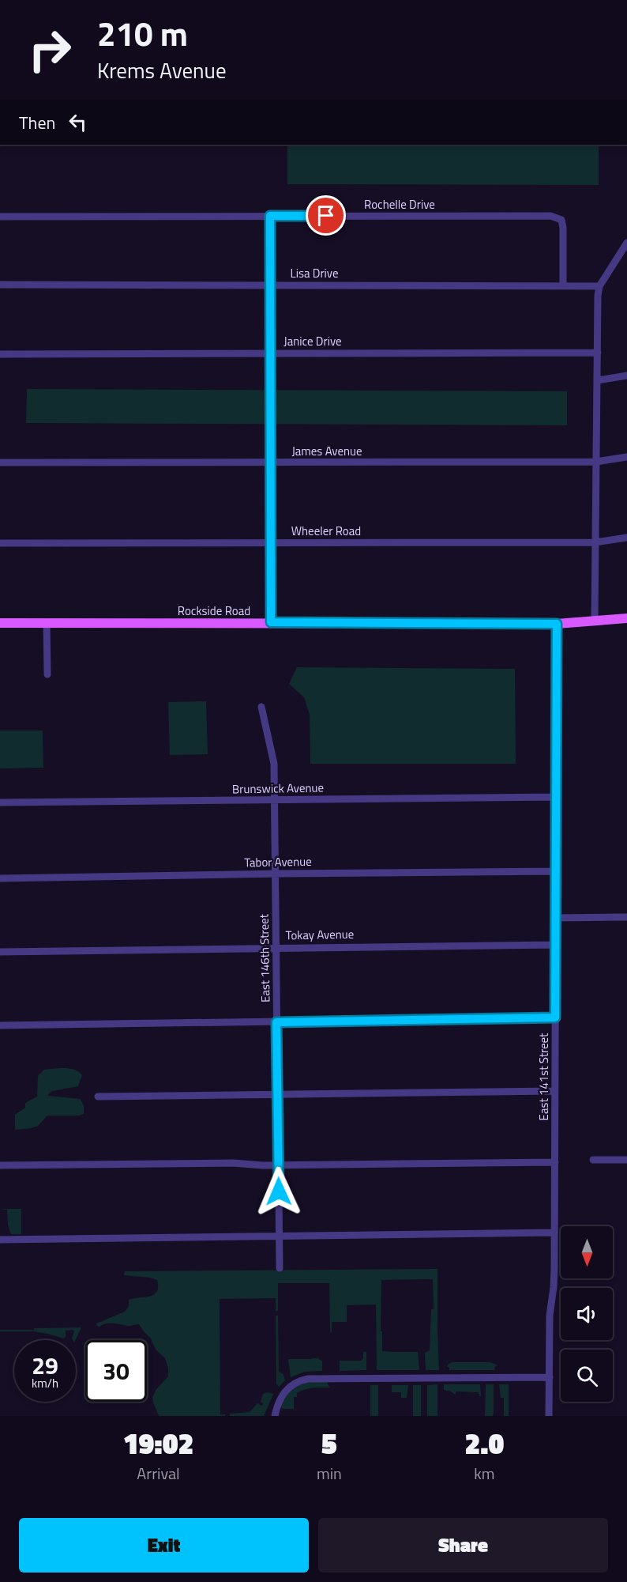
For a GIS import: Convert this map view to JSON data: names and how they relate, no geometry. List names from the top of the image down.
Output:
{
  "streets": {
    "main road": ["Rockside Road"],
    "street": [
      "Rochelle Drive",
      "Lisa Drive",
      "Janice Drive",
      "James Avenue",
      "Wheeler Road",
      "Brunswick Avenue",
      "Tabor Avenue",
      "Tokay Avenue",
      "East 146th Street",
      "East 141st Street"
    ]
  },
  "crossings": [
    ["Rochelle Drive", "Lisa Drive"],
    ["Rockside Road", "East 141st Street"],
    ["Brunswick Avenue", "East 146th Street"],
    ["Brunswick Avenue", "East 141st Street"],
    ["Tabor Avenue", "East 146th Street"],
    ["Tabor Avenue", "East 141st Street"],
    ["Tokay Avenue", "East 146th Street"],
    ["Tokay Avenue", "East 141st Street"]
  ],
  "north": "bottom",
  "page": {
    "turn": ["210 m", "Krems Avenue"],
    "then": "Then",
    "speed": "29 km/h",
    "limit": "30",
    "eta": [
      "19:02",
      "Arrival",
      "5",
      "min",
      "2.0",
      "km"
    ],
    "buttons": ["Exit", "Share"]
  }
}
